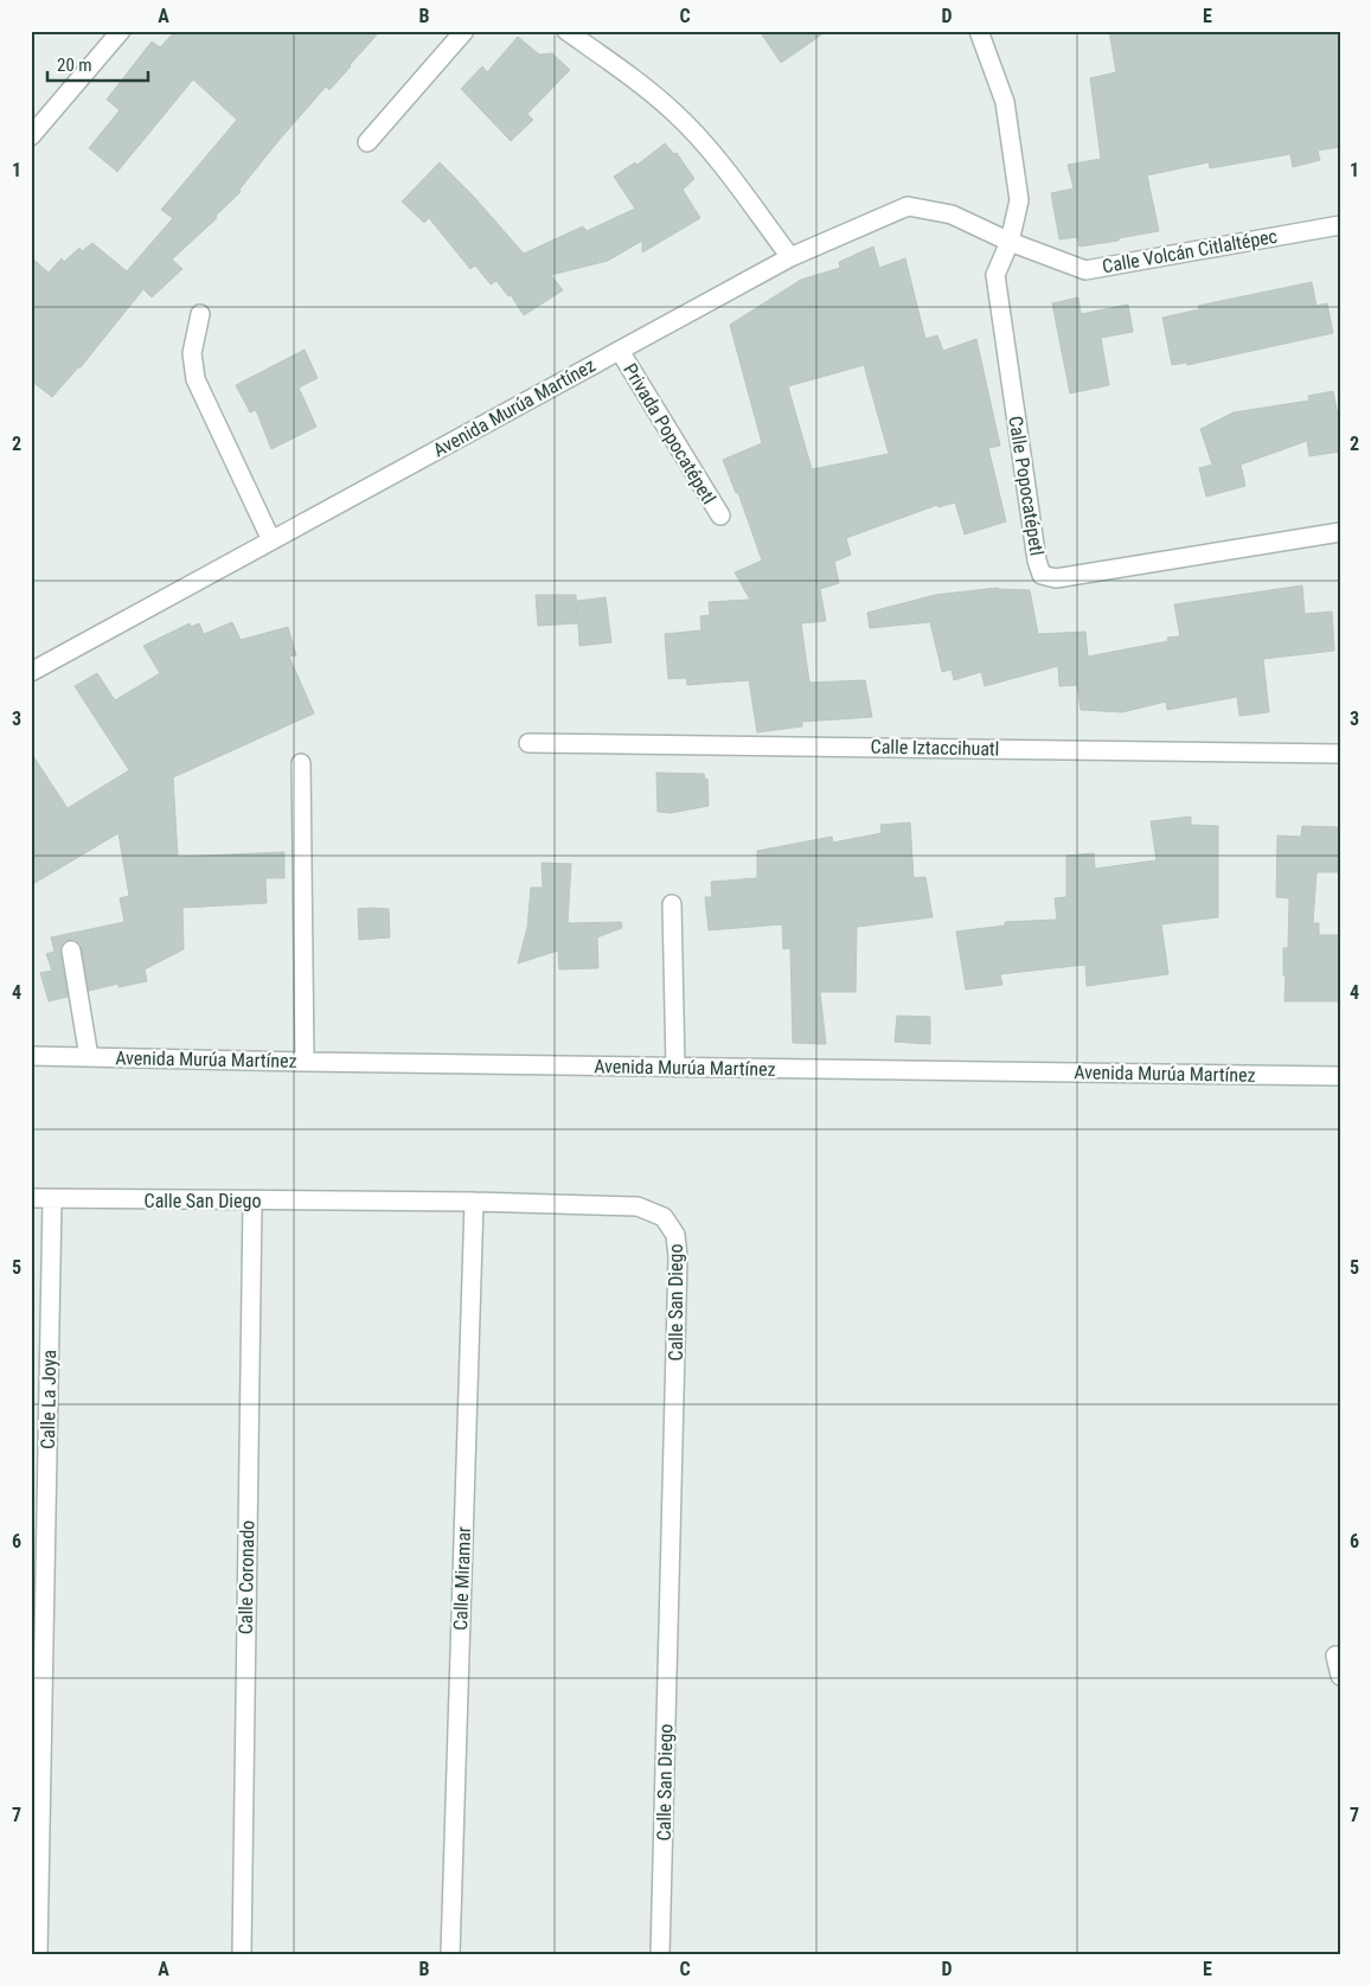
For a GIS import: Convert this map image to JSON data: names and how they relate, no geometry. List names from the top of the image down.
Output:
{
  "streets": {
    "street": [
      "Calle Volcán Citlaltépec",
      "Avenida Murúa Martínez",
      "Privada Popocatépetl",
      "Calle Popocatépetl",
      "Calle Iztaccihuatl",
      "Calle San Diego",
      "Calle La Joya",
      "Calle Coronado",
      "Calle Miramar"
    ]
  },
  "crossings": [
    ["Calle Volcán Citlaltépec", "Avenida Murúa Martínez"],
    ["Calle Volcán Citlaltépec", "Calle Popocatépetl"],
    ["Avenida Murúa Martínez", "Privada Popocatépetl"],
    ["Avenida Murúa Martínez", "Calle Popocatépetl"],
    ["Calle San Diego", "Calle La Joya"],
    ["Calle San Diego", "Calle Coronado"],
    ["Calle San Diego", "Calle Miramar"]
  ],
  "scale_bar": "20 m",
  "grid": {
    "columns": [
      "A",
      "B",
      "C",
      "D",
      "E"
    ],
    "rows": [
      "1",
      "2",
      "3",
      "4",
      "5",
      "6",
      "7"
    ]
  }
}
